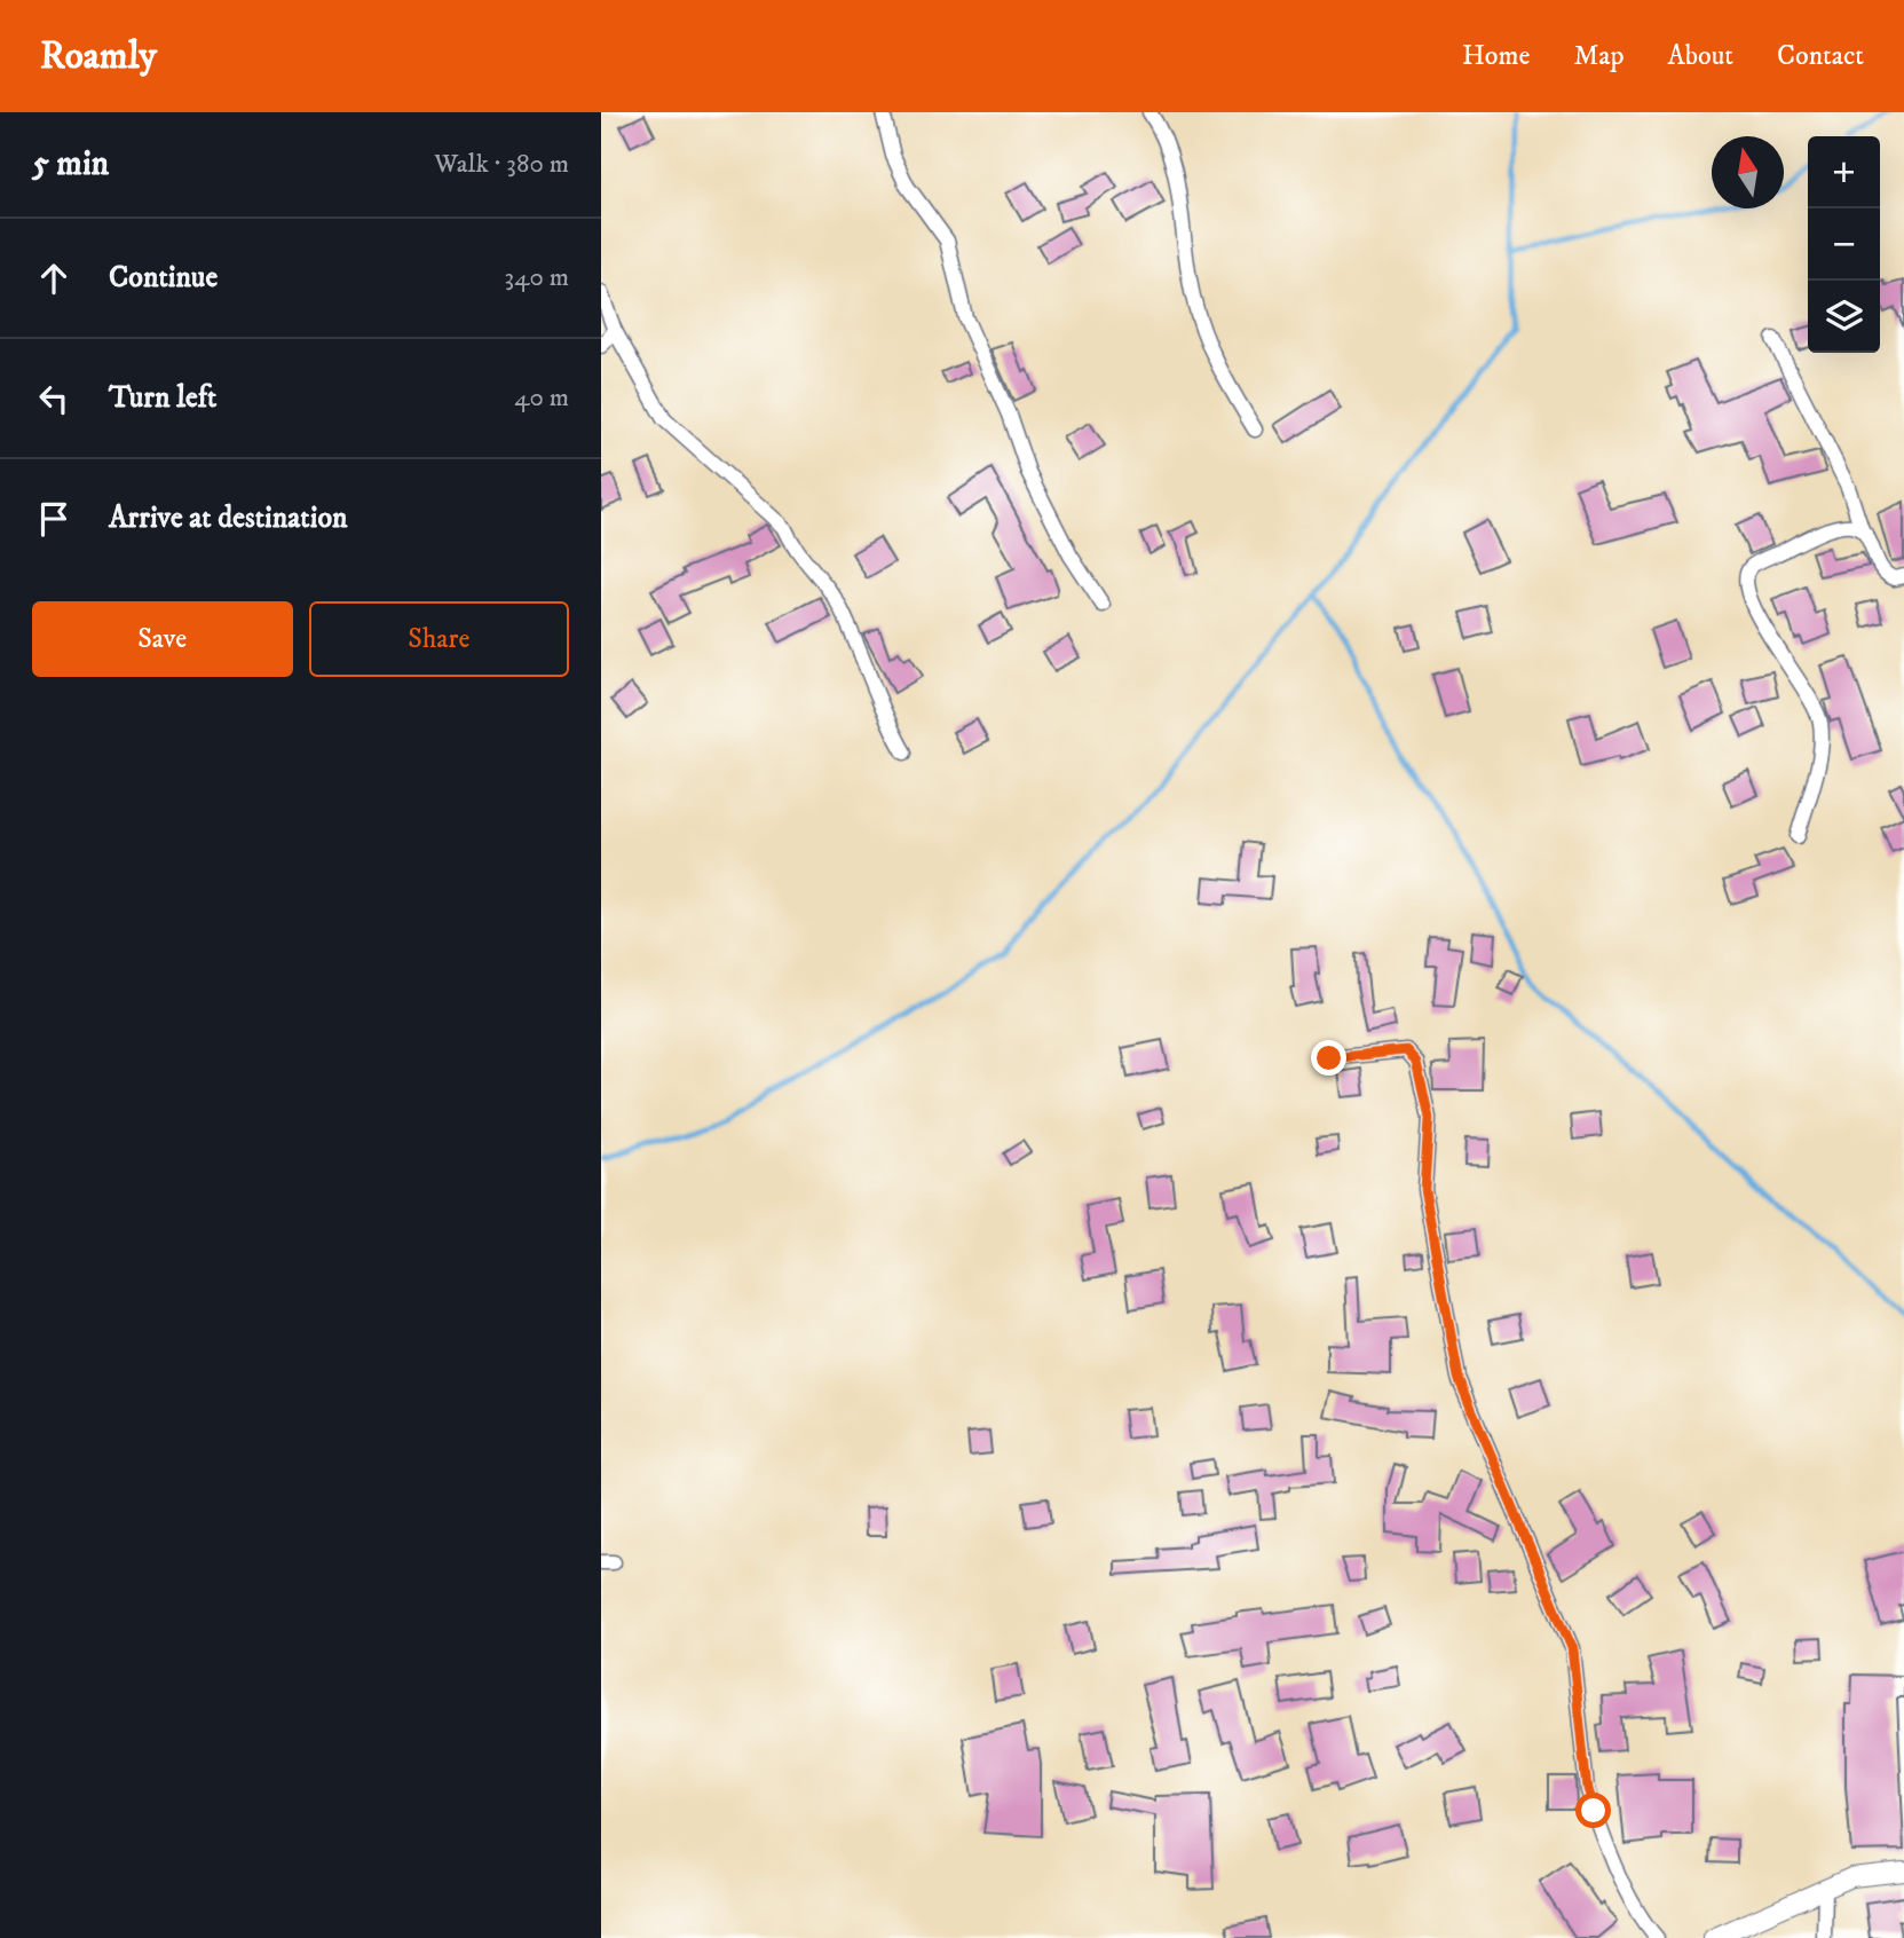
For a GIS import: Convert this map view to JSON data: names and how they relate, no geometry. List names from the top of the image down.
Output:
{
  "north": "top",
  "page": {
    "header": "Roamly",
    "nav": [
      "Home",
      "Map",
      "About",
      "Contact"
    ],
    "heading": ["5 min", "Walk · 380 m"],
    "map_buttons": ["+", "−"],
    "list": [
      ["Continue", "340 m"],
      ["Turn left", "40 m"],
      "Arrive at destination"
    ],
    "buttons": ["Save", "Share"]
  }
}
